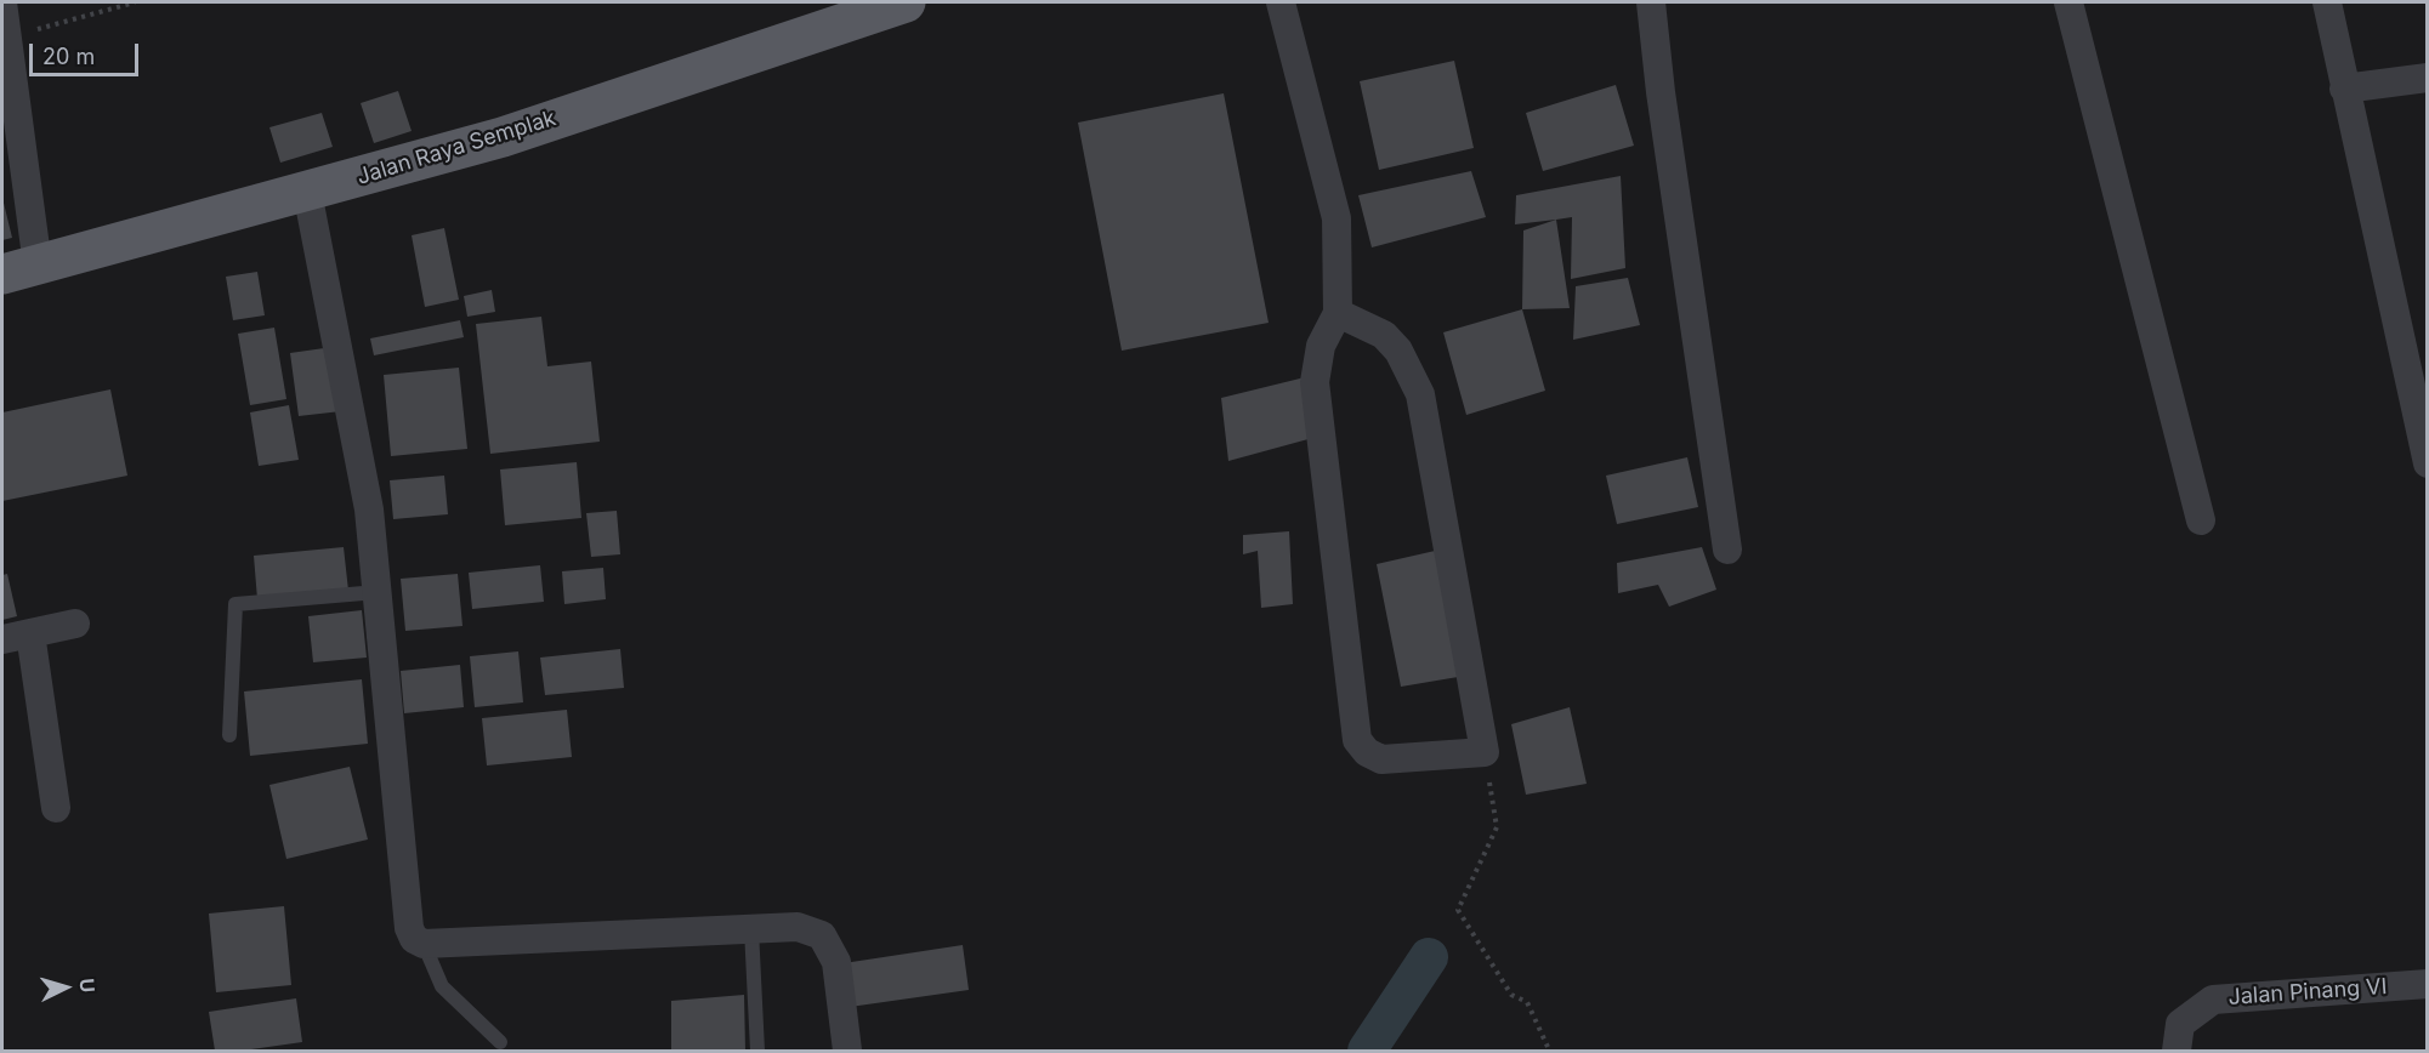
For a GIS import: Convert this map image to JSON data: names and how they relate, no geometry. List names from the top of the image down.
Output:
{
  "streets": {
    "main road": ["Jalan Raya Semplak"],
    "street": ["Jalan Pinang VI"]
  },
  "scale_bar": "20 m",
  "north": "right"
}
